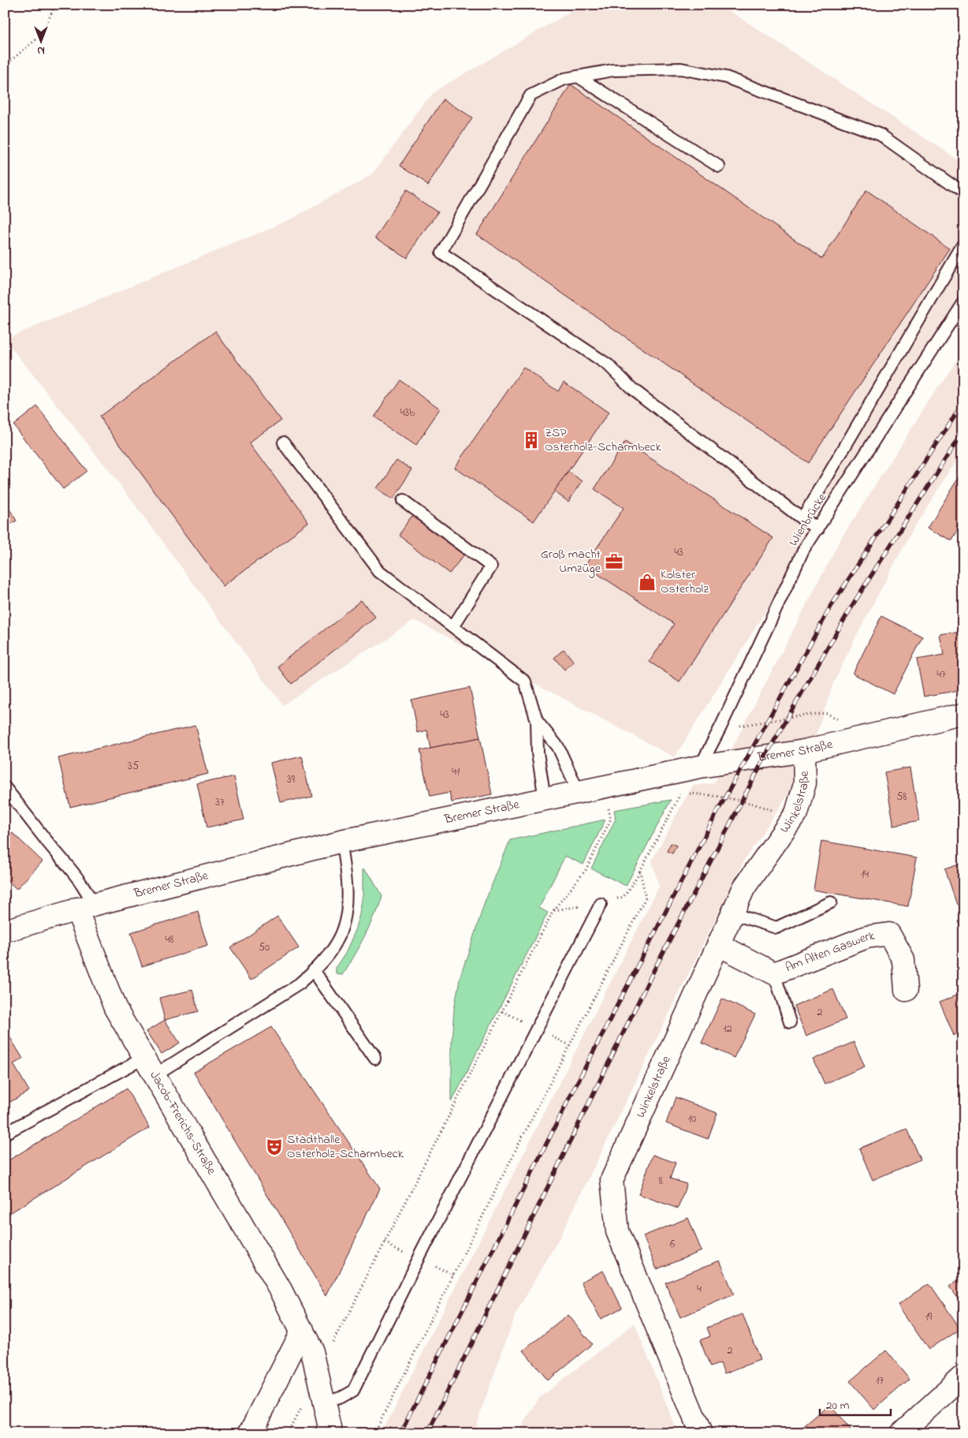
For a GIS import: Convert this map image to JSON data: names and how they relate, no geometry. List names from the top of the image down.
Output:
{
  "streets": {
    "street": [
      "Bremer Straße",
      "Winkelstraße",
      "Am Alten Gaswerk",
      "Jacob-Frerichs-Straße"
    ],
    "lane": ["Wienbrücke"]
  },
  "crossings": [
    ["Wienbrücke", "Bremer Straße"],
    ["Bremer Straße", "Winkelstraße"],
    ["Bremer Straße", "Jacob-Frerichs-Straße"],
    ["Winkelstraße", "Am Alten Gaswerk"]
  ],
  "places": {
    "building": ["ZSP Osterholz-Scharmbeck"],
    "office": ["Groß macht Umzüge"],
    "shop": ["Kolster Osterholz"],
    "theatre": ["Stadthalle Osterholz-Scharmbeck"]
  },
  "house_numbers": [
    "43b",
    "43",
    "47",
    "43",
    "35",
    "41",
    "39",
    "58",
    "37",
    "14",
    "48",
    "50",
    "2",
    "12",
    "10",
    "8",
    "6",
    "4",
    "19",
    "2",
    "17"
  ],
  "scale_bar": "20 m",
  "north": "bottom"
}
